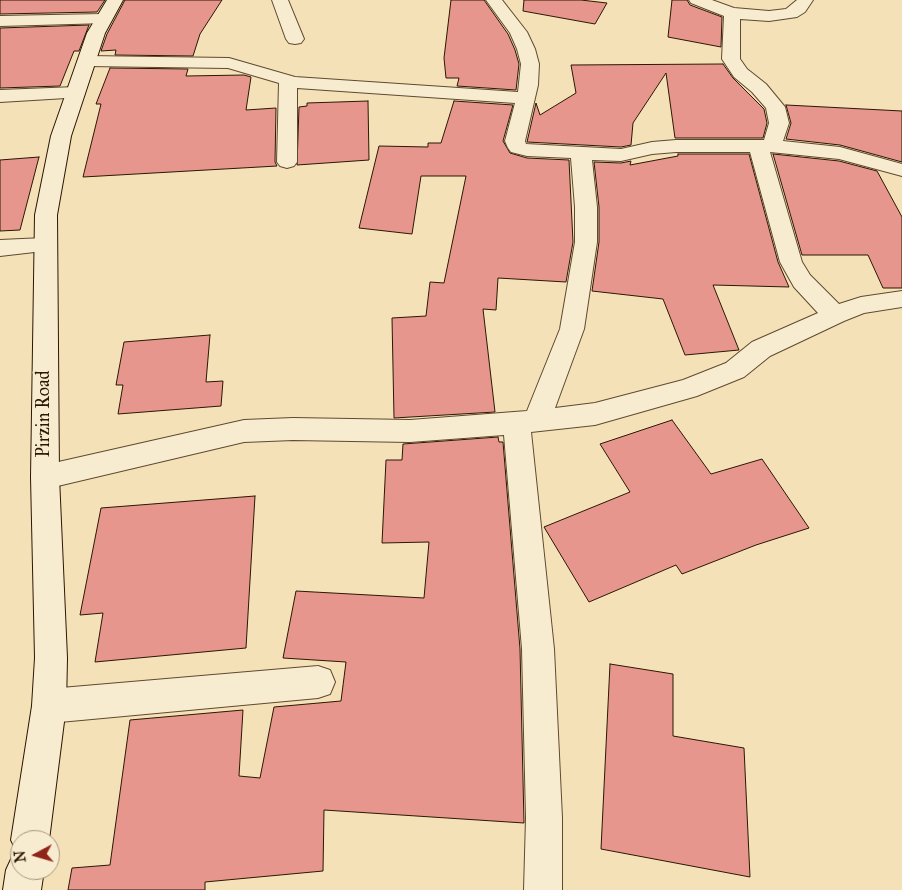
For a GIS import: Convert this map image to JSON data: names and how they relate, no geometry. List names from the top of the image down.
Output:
{
  "streets": {
    "street": ["Pirzin Road"]
  },
  "north": "left"
}
